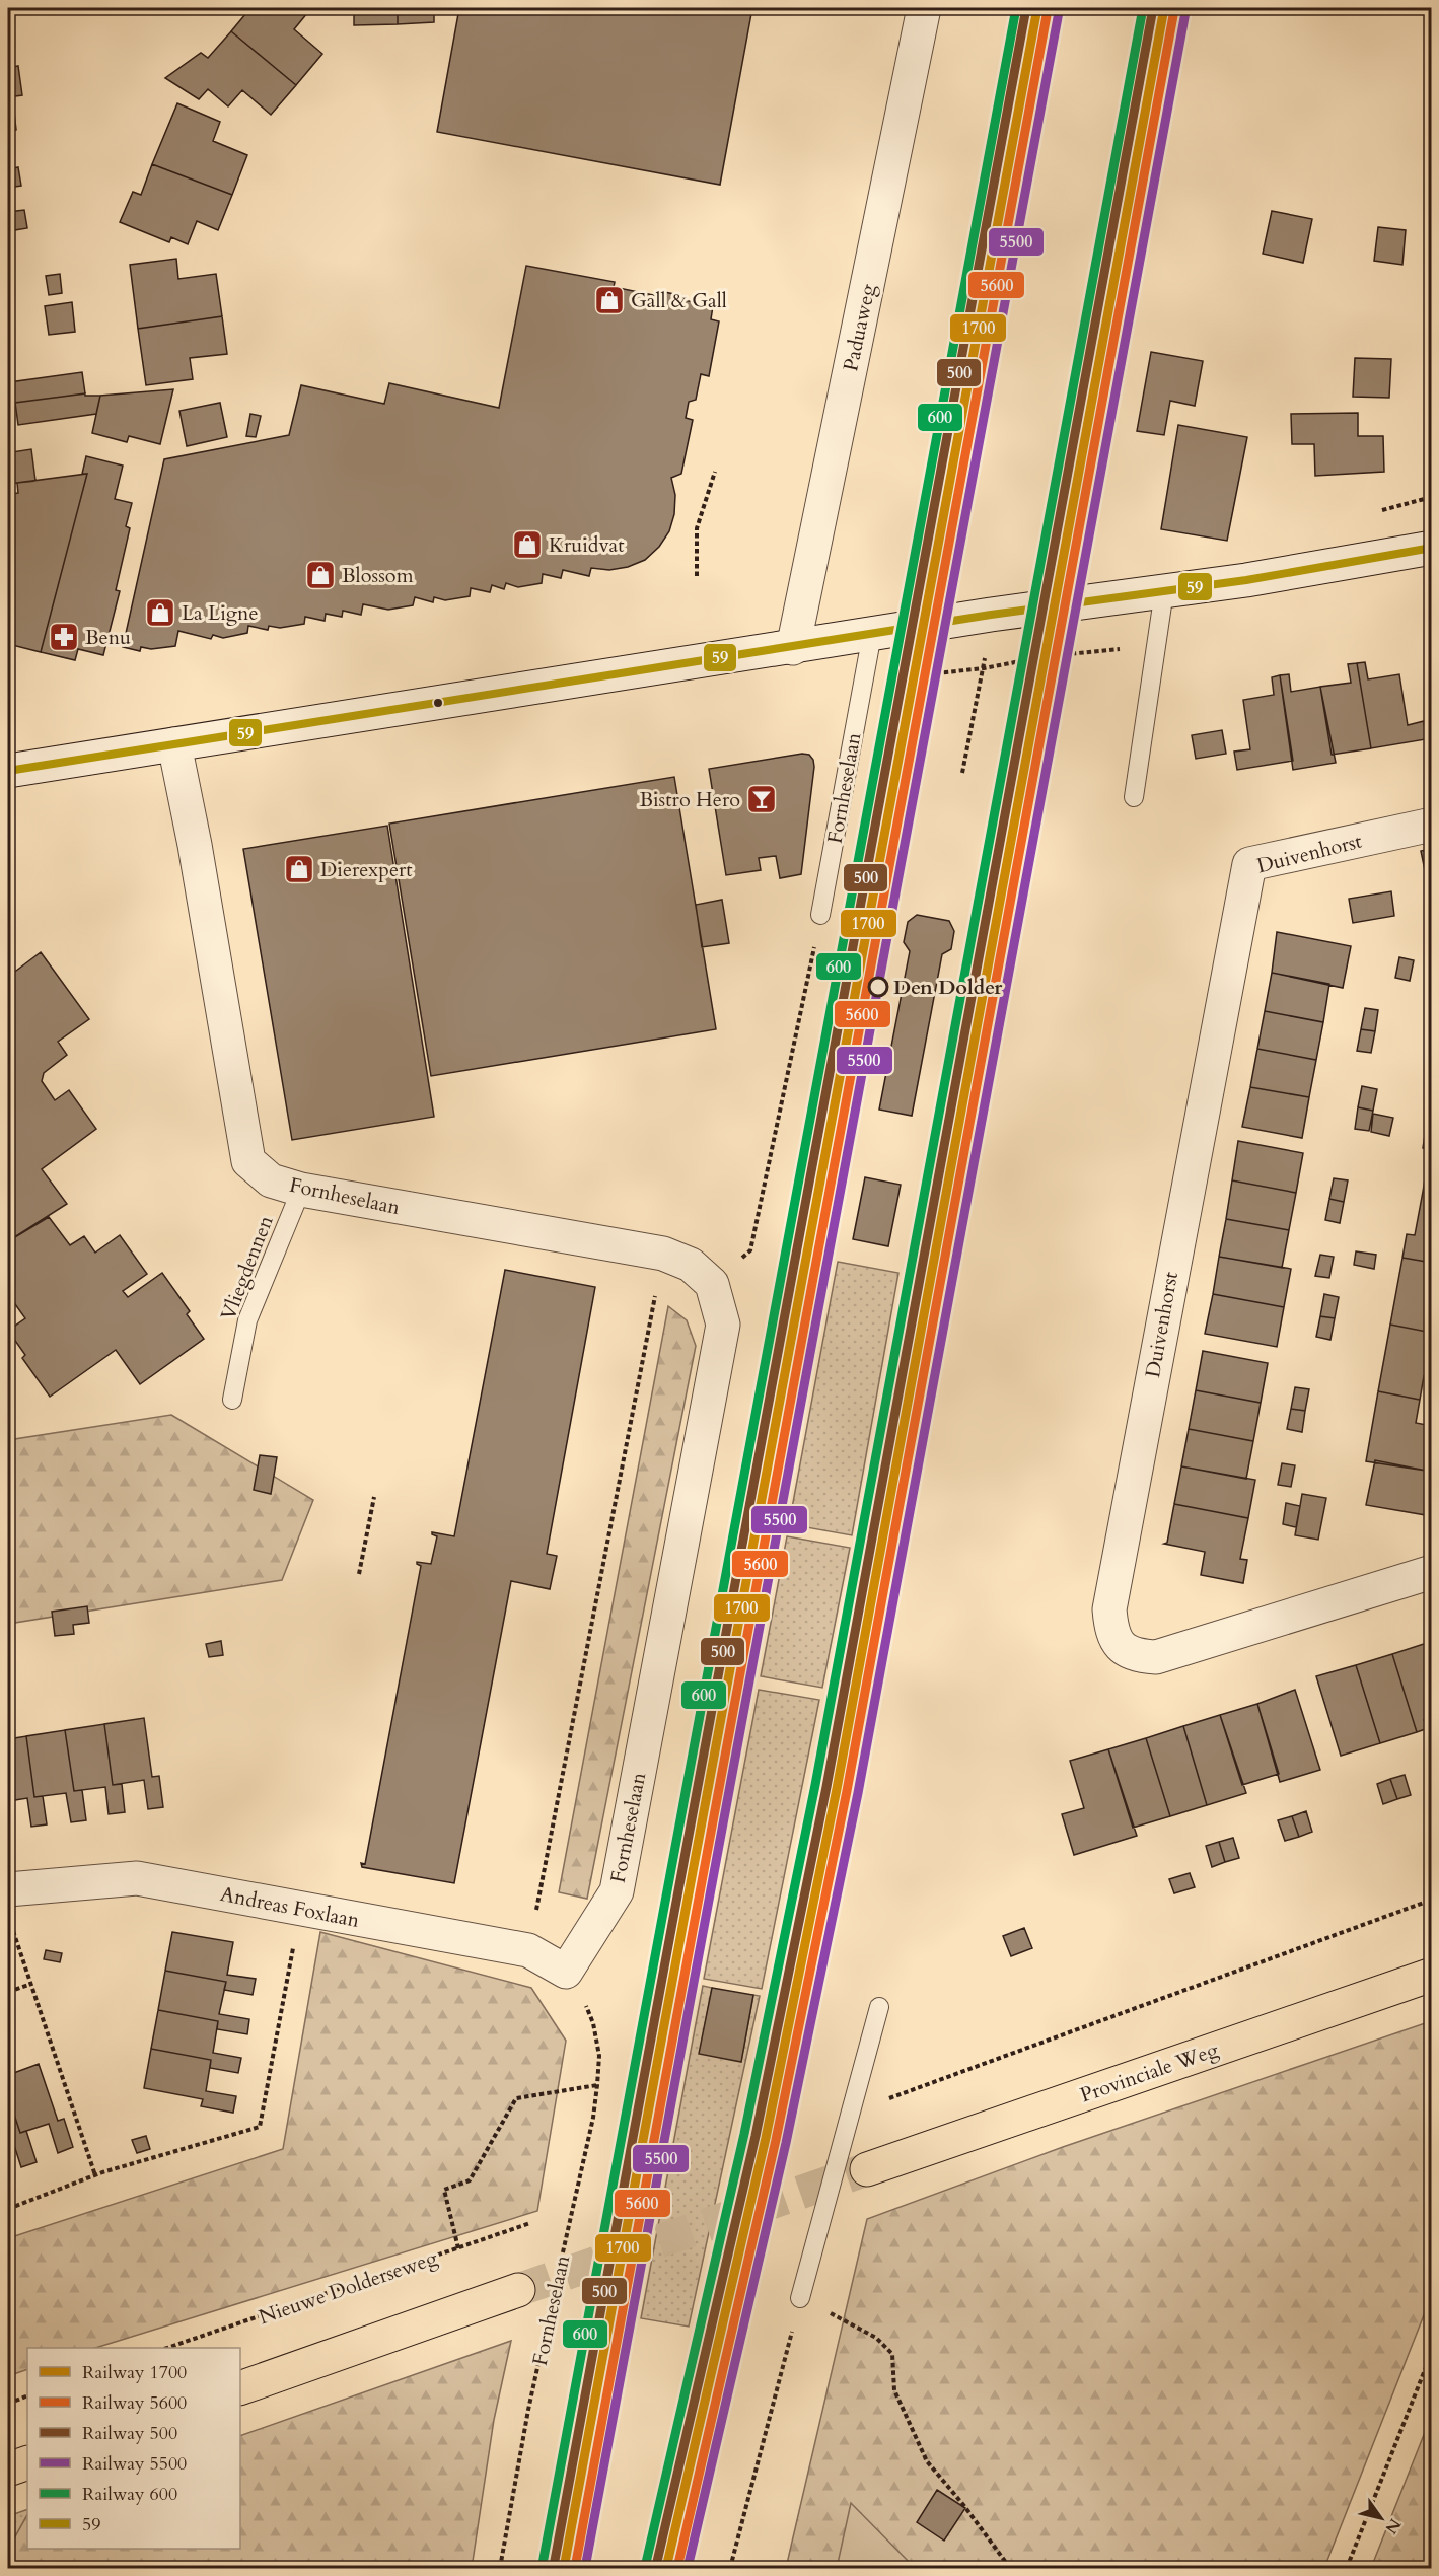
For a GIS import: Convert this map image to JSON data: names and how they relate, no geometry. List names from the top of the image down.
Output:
{
  "streets": {
    "main road": ["Provinciale Weg"],
    "street": [
      "Paduaweg",
      "Fornheselaan",
      "Duivenhorst",
      "Andreas Foxlaan"
    ],
    "lane": ["Vliegdennen"],
    "path": ["Nieuwe Dolderseweg"]
  },
  "crossings": [
    ["Fornheselaan", "Vliegdennen"],
    ["Fornheselaan", "Andreas Foxlaan"]
  ],
  "places": {
    "shop": [
      "Gall & Gall",
      "Kruidvat",
      "Blossom",
      "La Ligne",
      "Dierexpert"
    ],
    "pharmacy": ["Benu"],
    "bar": ["Bistro Hero"],
    "other": ["Den Dolder"]
  },
  "lines": [
    "rail line 1700",
    "rail line 500",
    "rail line 600",
    "rail line 5600",
    "rail line 5500",
    "transit line 59"
  ],
  "legend": [
    "Railway 1700",
    "Railway 5600",
    "Railway 500",
    "Railway 5500",
    "Railway 600",
    "59"
  ],
  "north": "bottom right"
}
